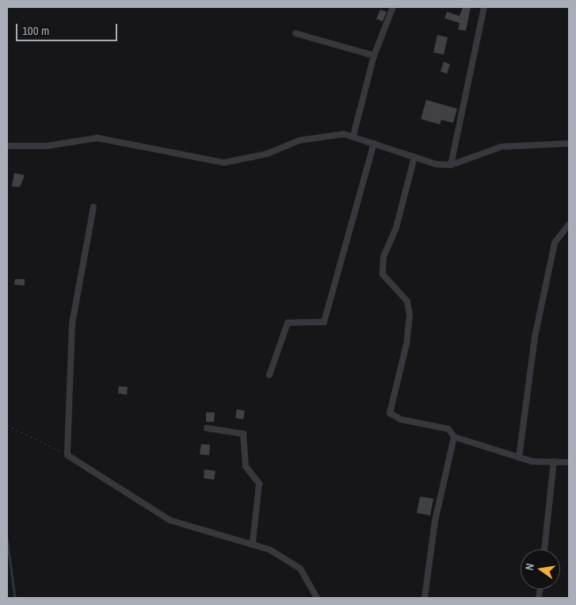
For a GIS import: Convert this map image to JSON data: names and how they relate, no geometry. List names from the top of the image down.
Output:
{
  "scale_bar": "100 m",
  "north": "left"
}
